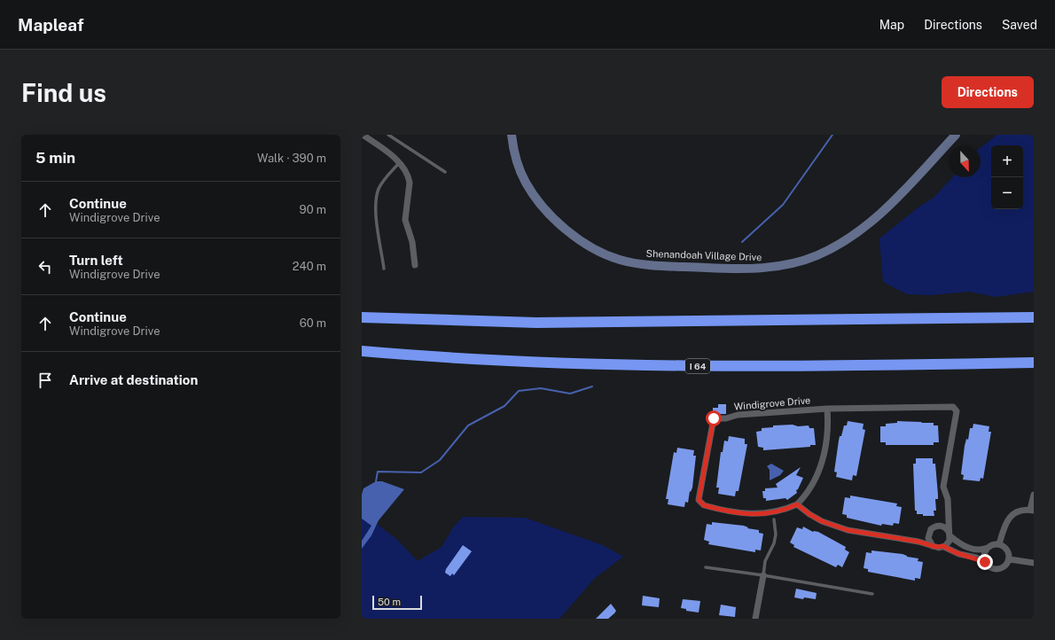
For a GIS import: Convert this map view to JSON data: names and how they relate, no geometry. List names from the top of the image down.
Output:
{
  "streets": {
    "highway": ["I 64"],
    "street": ["Shenandoah Village Drive", "Windigrove Drive"]
  },
  "scale_bar": "50 m",
  "north": "bottom",
  "page": {
    "header": "Mapleaf",
    "nav": ["Map", "Directions", "Saved"],
    "buttons": "Directions",
    "title": "Find us",
    "heading": ["5 min", "Walk · 390 m"],
    "map_buttons": ["+", "−"],
    "list": [
      ["Continue", "Windigrove Drive", "90 m"],
      ["Turn left", "Windigrove Drive", "240 m"],
      ["Continue", "Windigrove Drive", "60 m"],
      "Arrive at destination"
    ],
    "scale": "50 m"
  }
}
